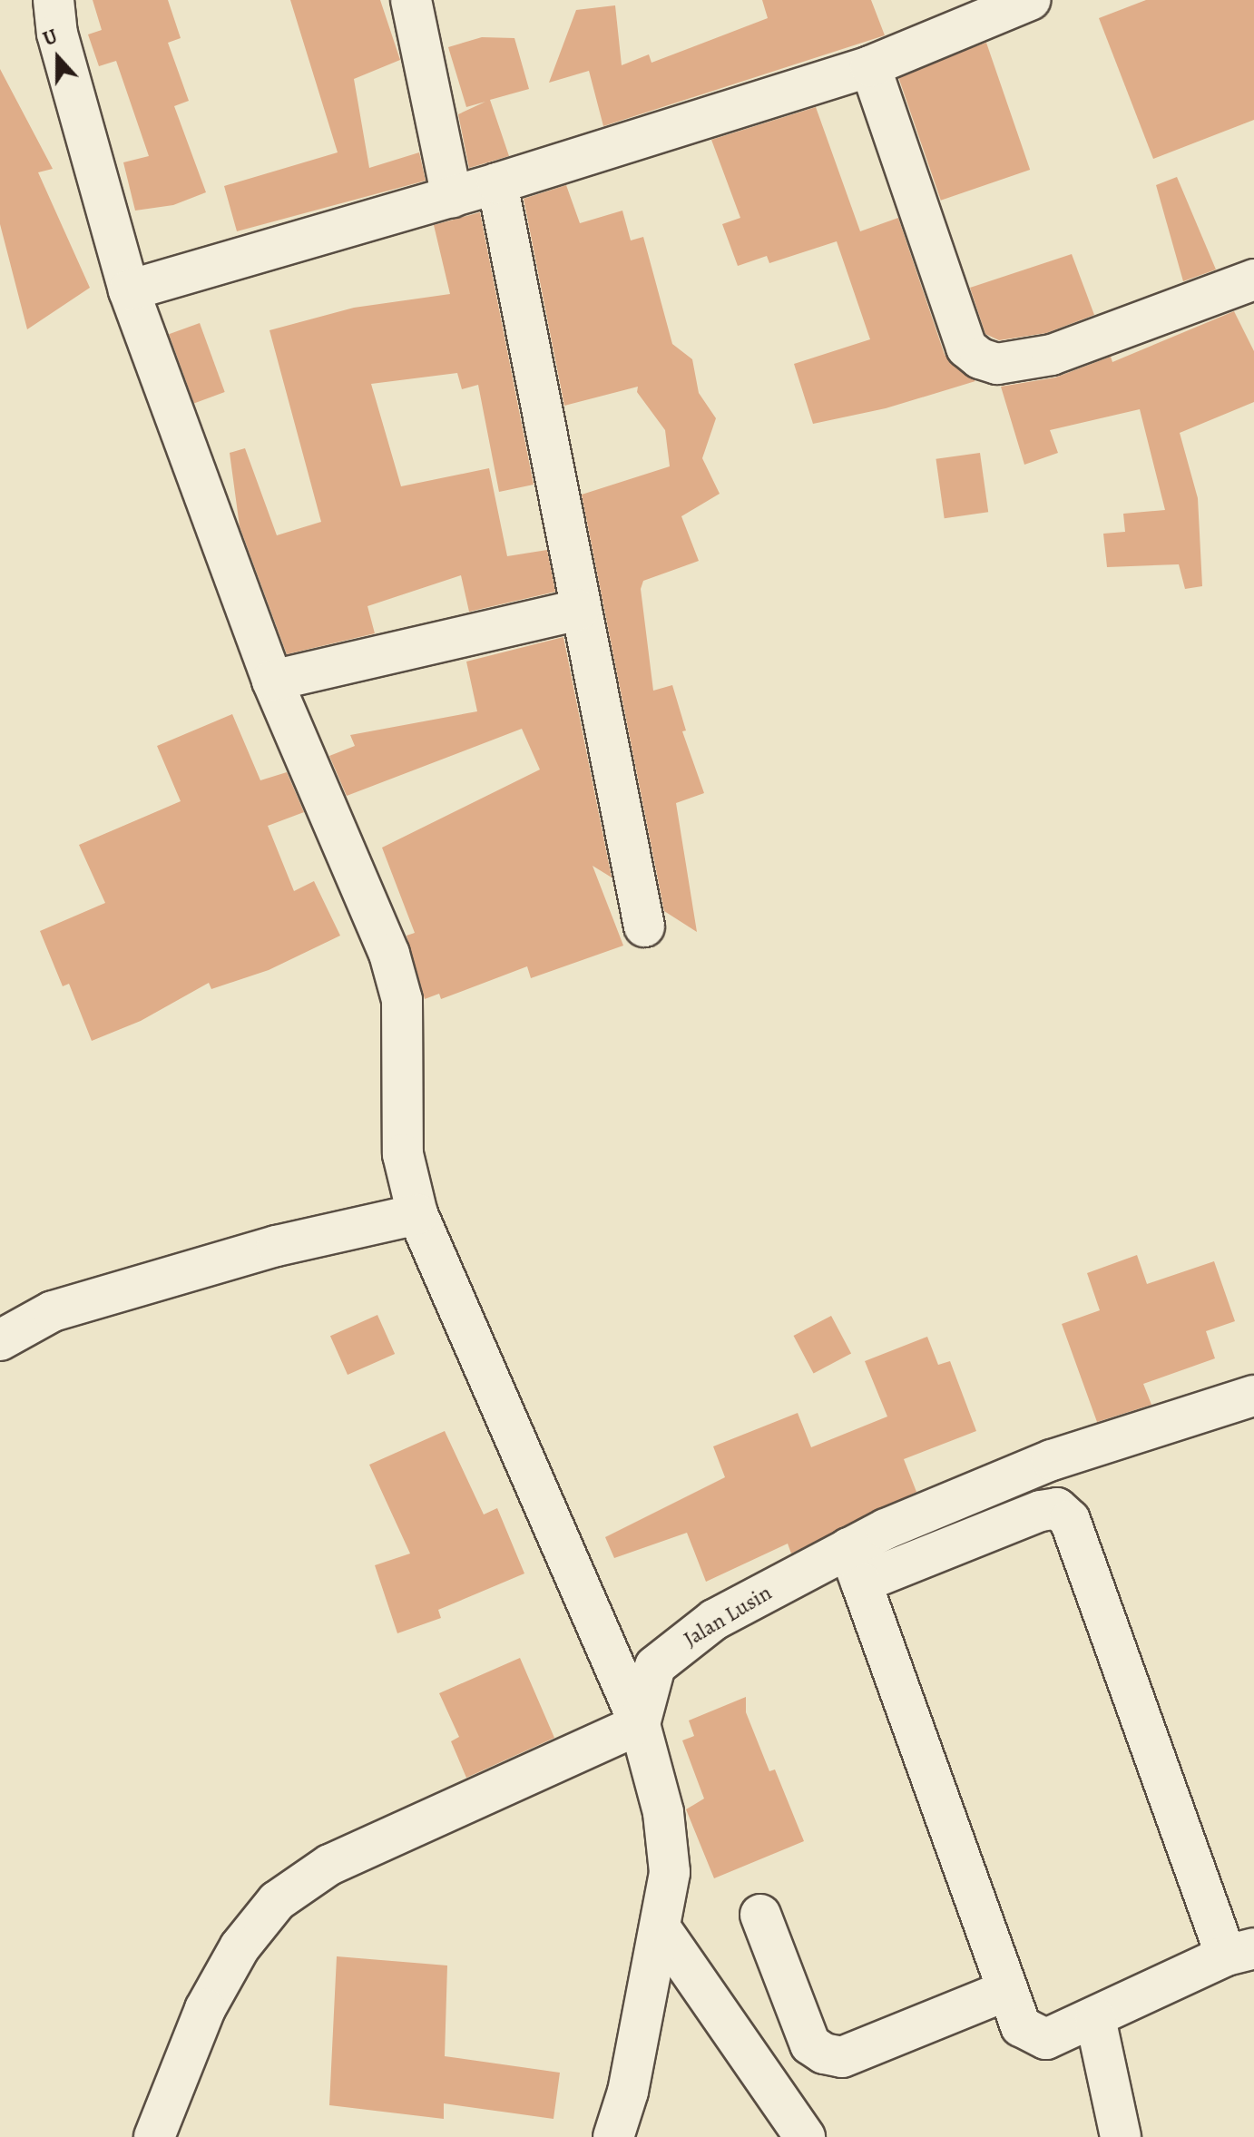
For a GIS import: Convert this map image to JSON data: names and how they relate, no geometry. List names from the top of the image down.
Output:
{
  "streets": {
    "street": ["Jalan Lusin"]
  },
  "north": "top"
}
